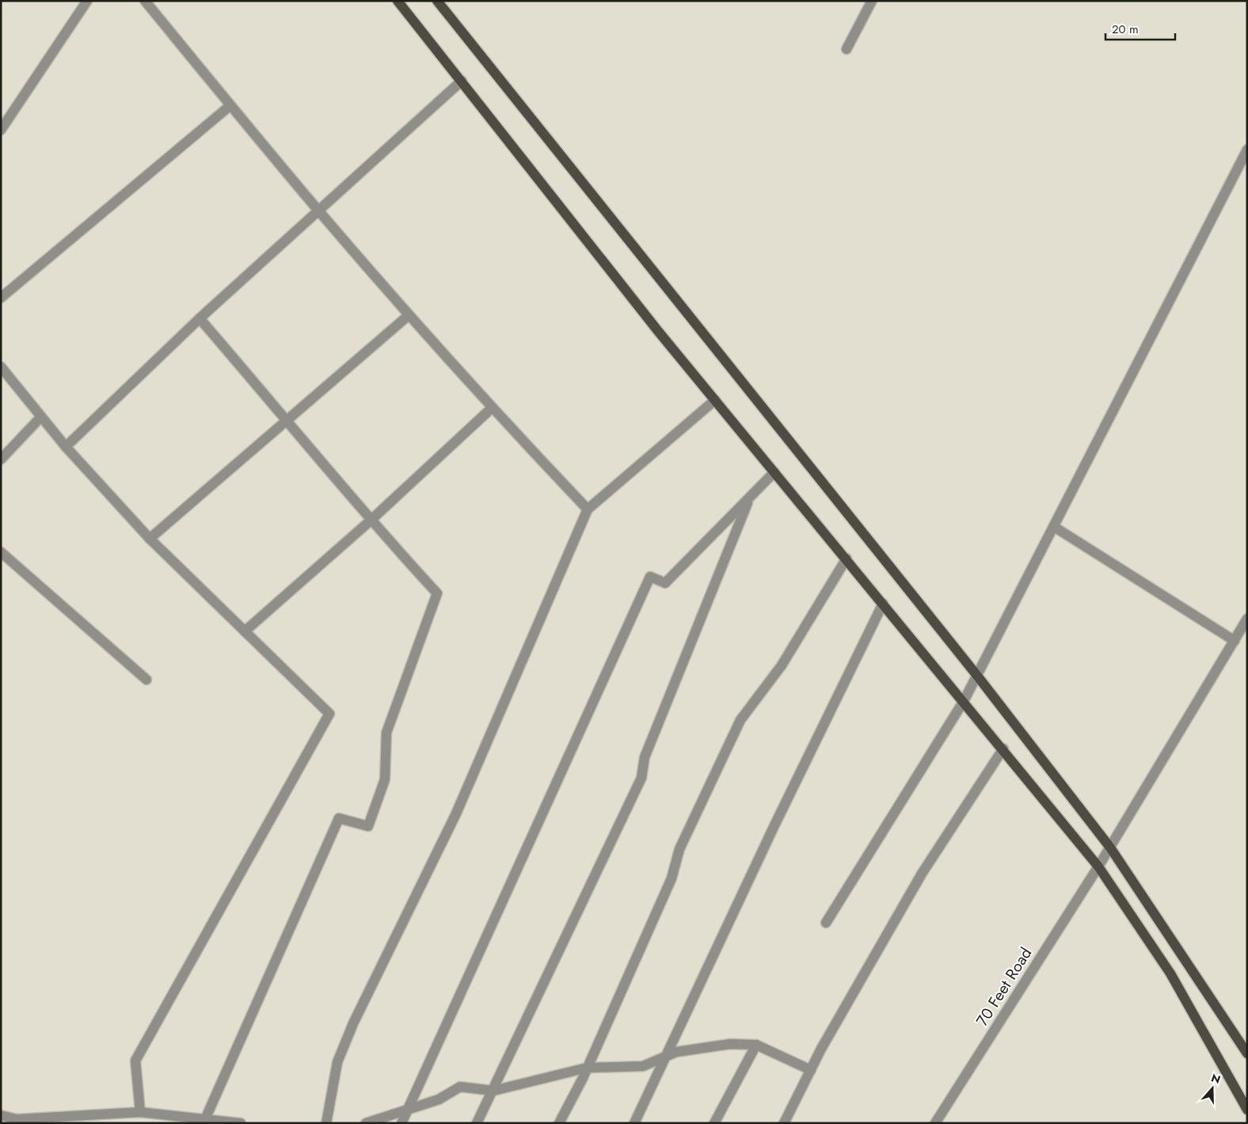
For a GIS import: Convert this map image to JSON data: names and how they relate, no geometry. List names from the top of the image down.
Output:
{
  "streets": {
    "street": ["70 Feet Road"]
  },
  "scale_bar": "20 m",
  "north": "top"
}
